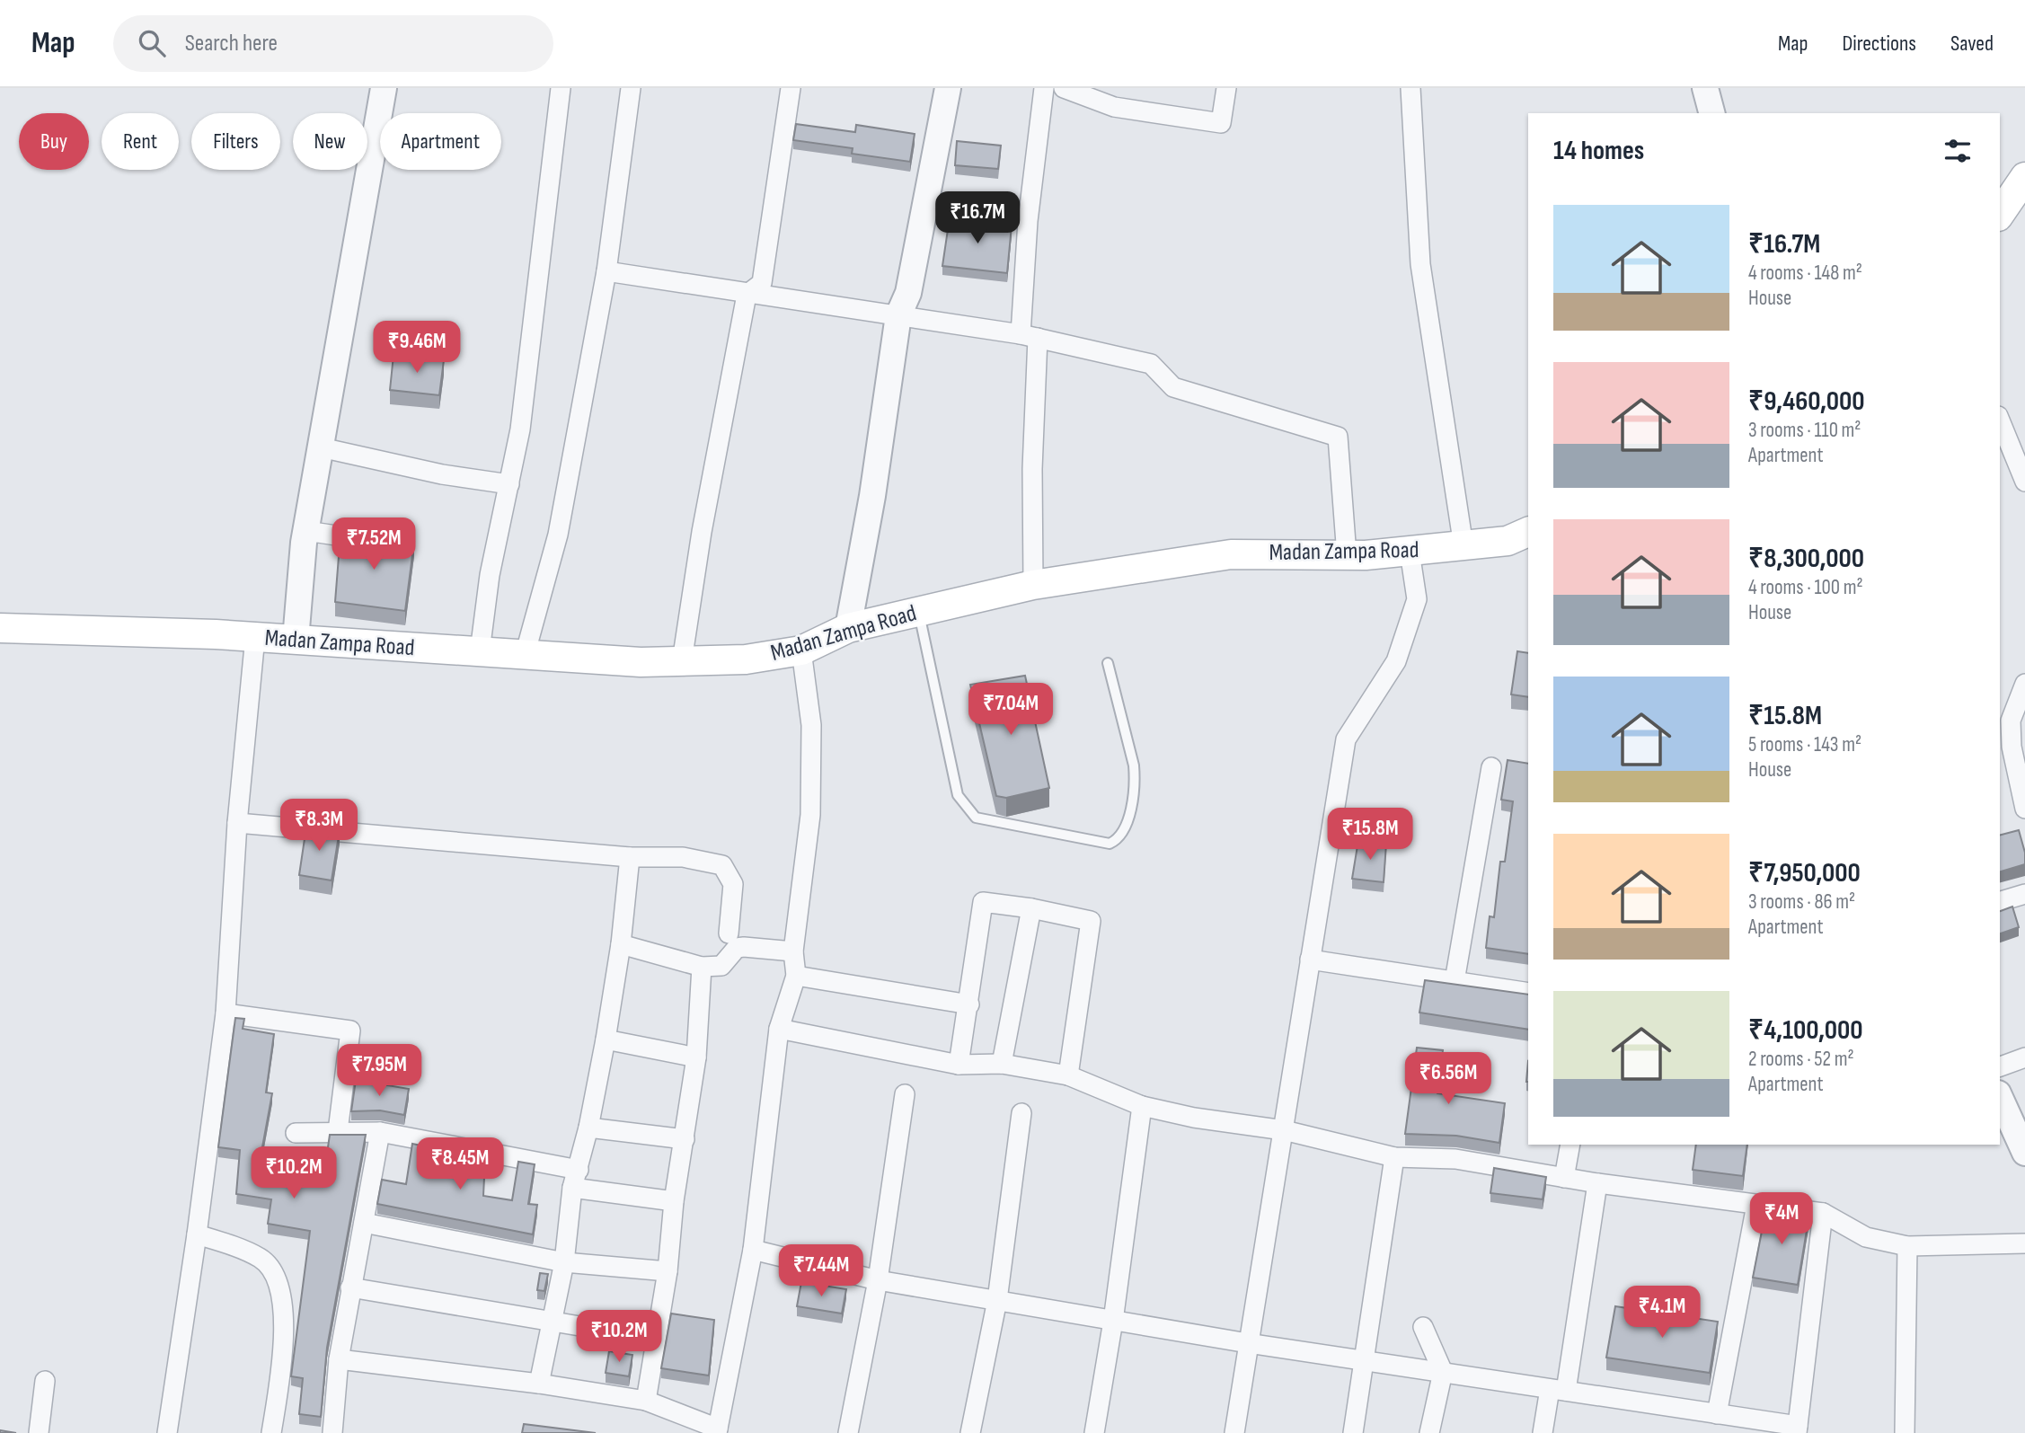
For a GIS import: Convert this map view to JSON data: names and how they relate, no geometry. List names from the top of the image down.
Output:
{
  "streets": {
    "main road": ["Madan Zampa Road"]
  },
  "page": {
    "header": "Map",
    "search": "Search here",
    "nav": ["Map", "Directions", "Saved"],
    "chip": [
      "Buy",
      "Rent",
      "Filters",
      "New",
      "Apartment"
    ],
    "heading": "14 homes",
    "list": [
      {
        "name": "₹16.7M",
        "note": "4 rooms · 148 m² · House"
      },
      {
        "name": "₹9,460,000",
        "note": "3 rooms · 110 m² · Apartment"
      },
      {
        "name": "₹8,300,000",
        "note": "4 rooms · 100 m² · House"
      },
      {
        "name": "₹15.8M",
        "note": "5 rooms · 143 m² · House"
      },
      {
        "name": "₹7,950,000",
        "note": "3 rooms · 86 m² · Apartment"
      },
      {
        "name": "₹4,100,000",
        "note": "2 rooms · 52 m² · Apartment"
      }
    ],
    "price": [
      "₹16.7M",
      "₹9.46M",
      "₹7.52M",
      "₹7.04M",
      "₹8.3M",
      "₹15.8M",
      "₹7.95M",
      "₹6.56M",
      "₹8.45M",
      "₹10.2M",
      "₹4M",
      "₹7.44M",
      "₹4.1M",
      "₹10.2M"
    ]
  }
}
